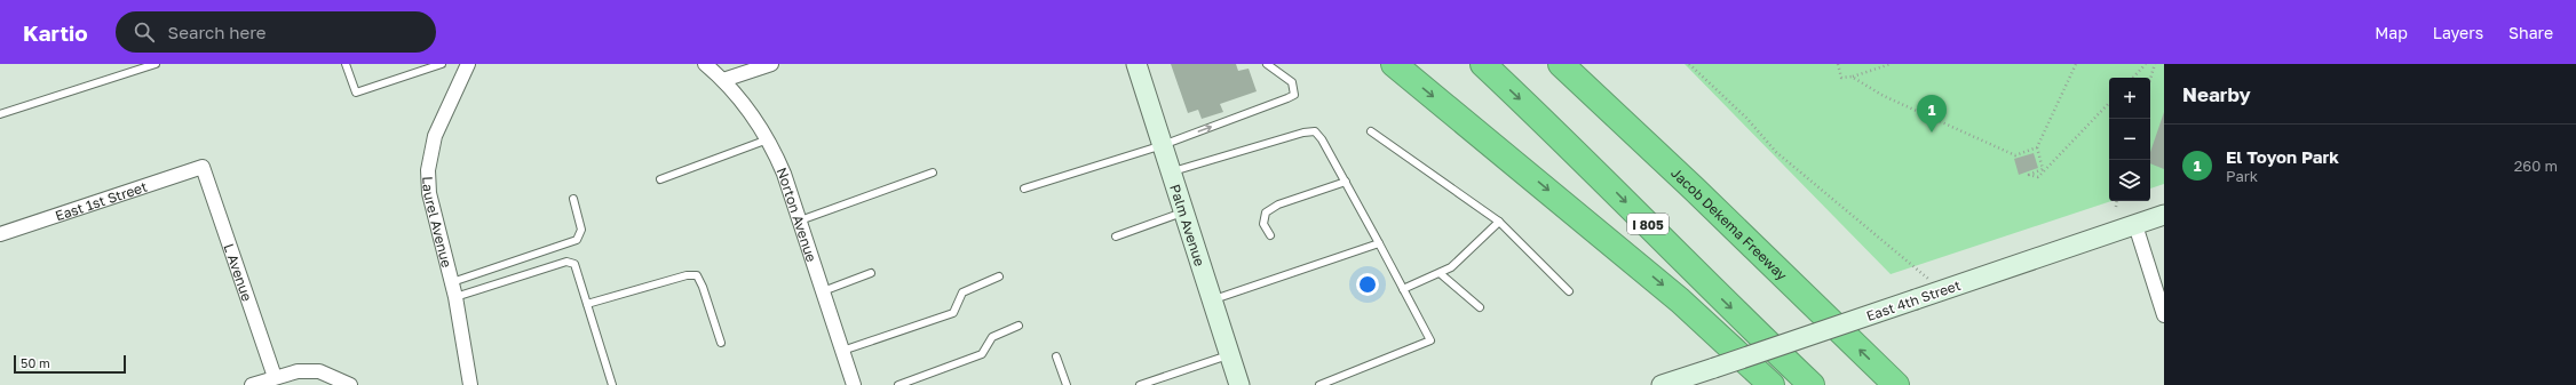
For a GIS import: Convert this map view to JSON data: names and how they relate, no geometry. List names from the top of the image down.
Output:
{
  "streets": {
    "highway": ["I 805", "Jacob Dekema Freeway"],
    "street": [
      "East 1st Street",
      "Norton Avenue",
      "Laurel Avenue",
      "Palm Avenue",
      "L Avenue",
      "East 4th Street"
    ]
  },
  "crossings": [
    ["East 1st Street", "L Avenue"]
  ],
  "scale_bar": "50 m",
  "page": {
    "header": "Kartio",
    "search": "Search here",
    "nav": ["Map", "Layers", "Share"],
    "heading": "Nearby",
    "map_buttons": ["+", "−"],
    "pins": "1",
    "list": [
      {
        "mark": "1",
        "name": "El Toyon Park",
        "note": "Park",
        "value": "260 m"
      }
    ],
    "scale": "50 m"
  }
}
